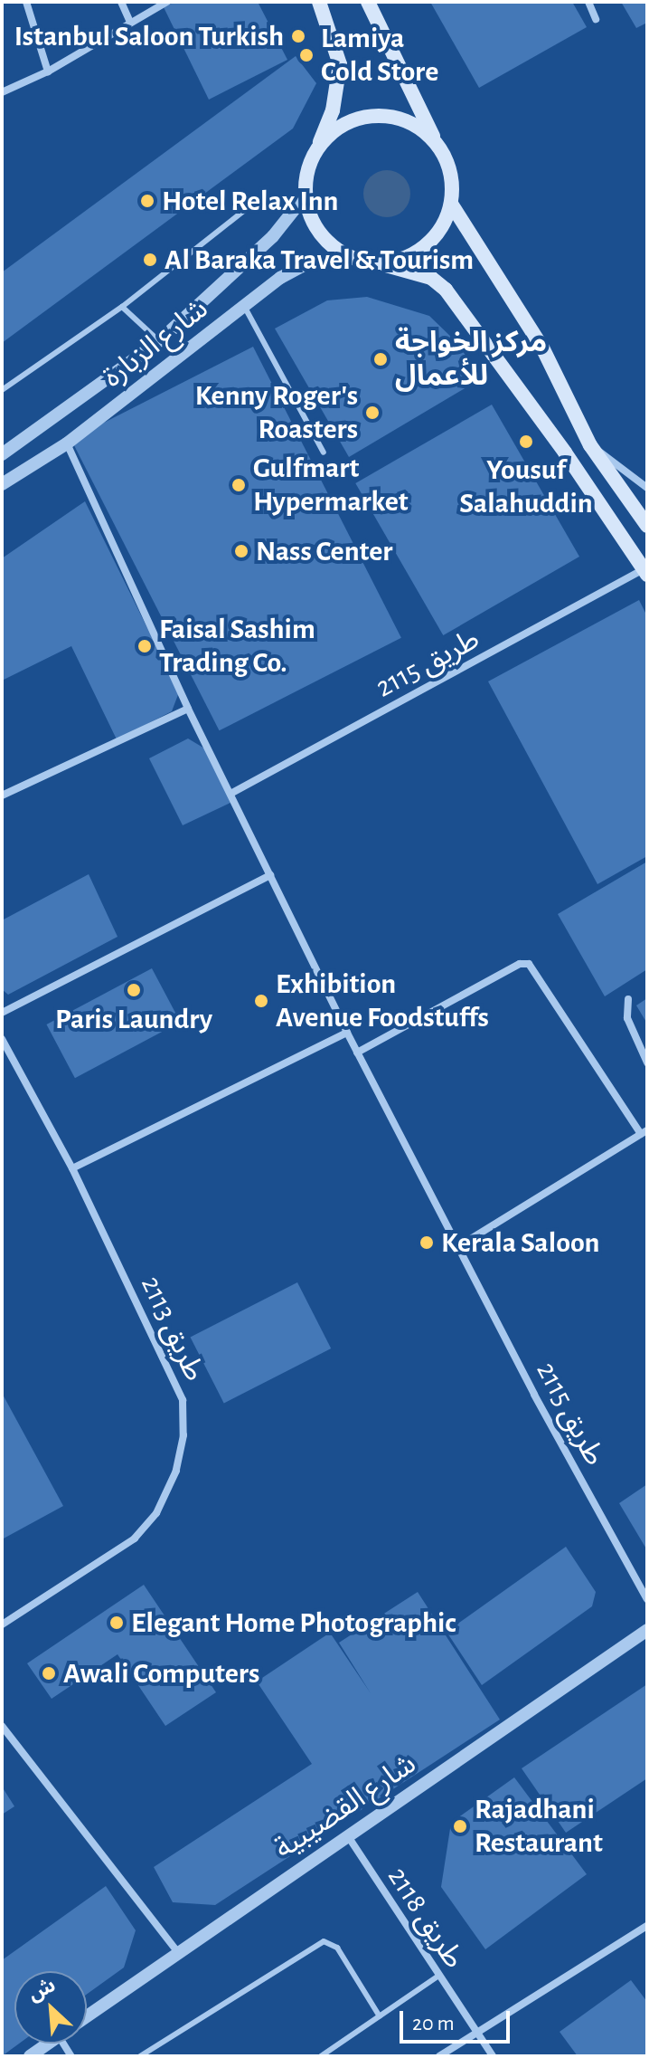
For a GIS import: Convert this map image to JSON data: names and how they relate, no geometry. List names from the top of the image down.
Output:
{
  "streets": {
    "street": [
      "شارع الزبارة",
      "طريق 2115",
      "طريق 2113",
      "شارع القضيبية",
      "طريق 2118"
    ]
  },
  "crossings": [
    ["شارع الزبارة", "طريق 2115"],
    ["شارع القضيبية", "طريق 2118"]
  ],
  "places": [
    "Istanbul Saloon Turkish",
    "Lamiya Cold Store",
    "Hotel Relax Inn",
    "Al Baraka Travel & Tourism",
    "مركز الخواجة للأعمال",
    "Kenny Roger's Roasters",
    "Yousuf Salahuddin",
    "Gulfmart Hypermarket",
    "Nass Center",
    "Faisal Sashim Trading Co.",
    "Paris Laundry",
    "Exhibition Avenue Foodstuffs",
    "Kerala Saloon",
    "Elegant Home Photographic",
    "Awali Computers",
    "Rajadhani Restaurant"
  ],
  "scale_bar": "20 m",
  "north": "top left"
}
